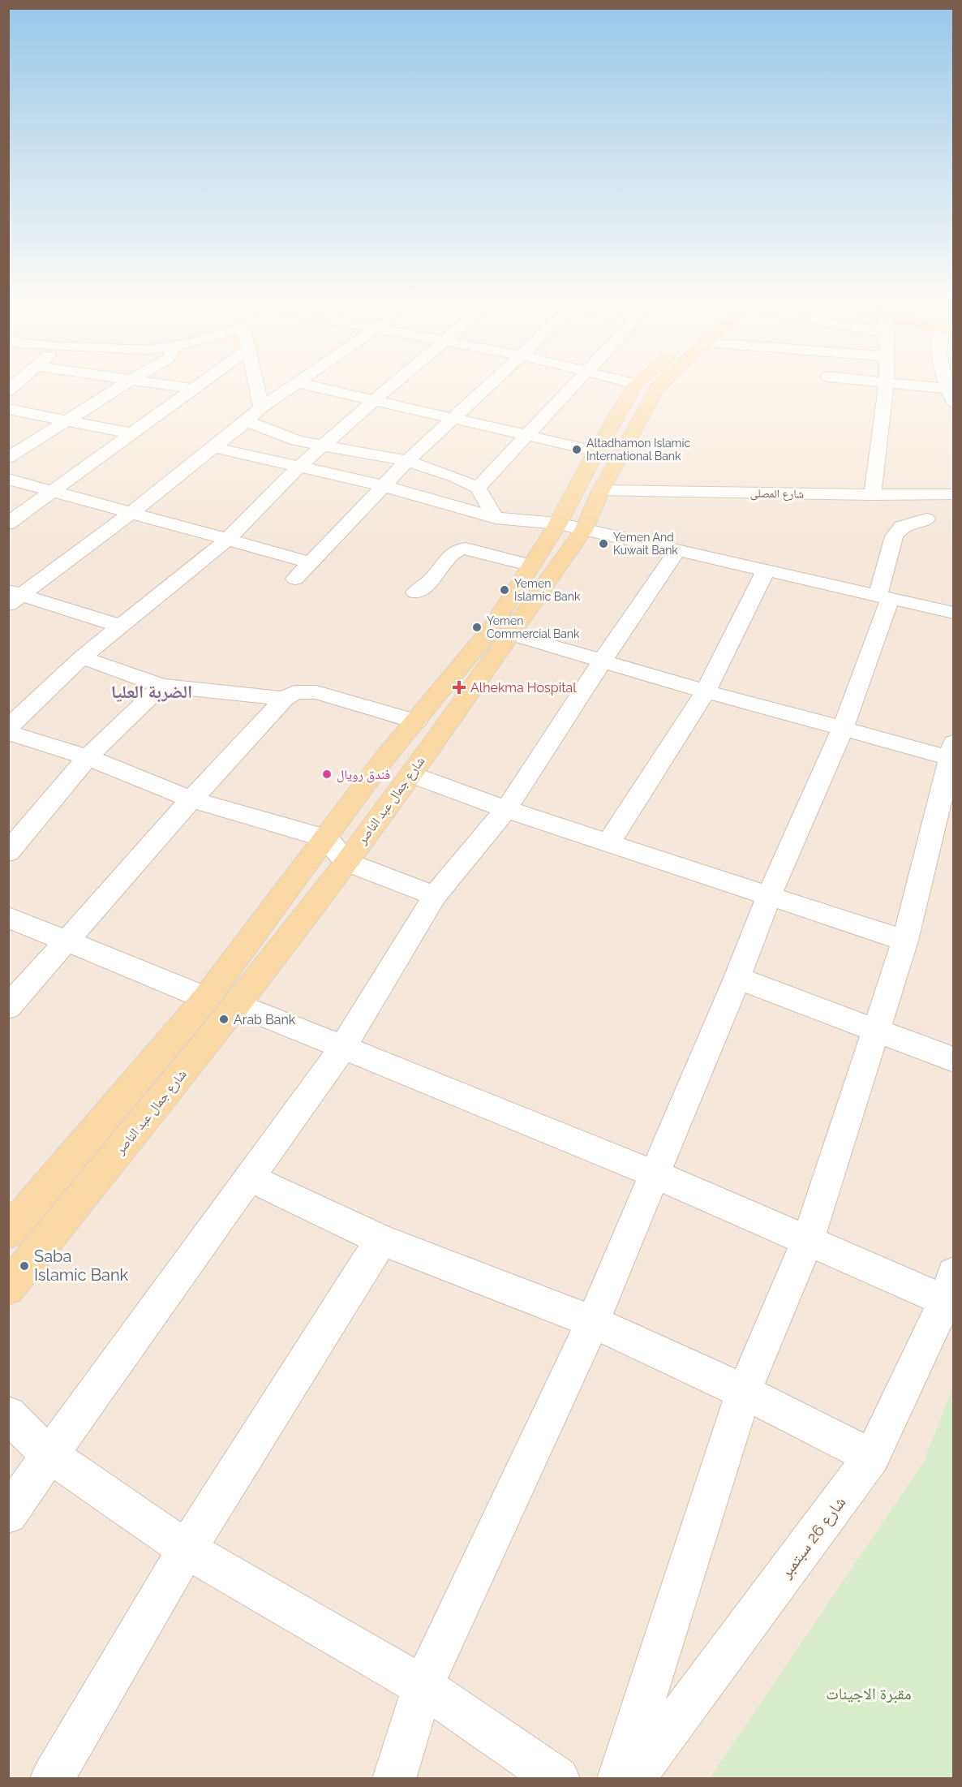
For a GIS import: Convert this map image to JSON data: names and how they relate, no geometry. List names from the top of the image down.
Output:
{
  "streets": {
    "main road": ["شارع جمال عبد الناصر"],
    "street": ["شارع المصلى", "شارع 26 سبتمبر"]
  },
  "crossings": [
    ["شارع المصلى", "شارع جمال عبد الناصر"]
  ],
  "districts": ["الضربة العليا"],
  "parks": ["مقبرة الاجينات"],
  "places": {
    "other": [
      "Altadhamon Islamic International Bank",
      "Yemen And Kuwait Bank",
      "Yemen Islamic Bank",
      "Yemen Commercial Bank",
      "فندق رويال",
      "Arab Bank",
      "Saba Islamic Bank"
    ],
    "health": ["Alhekma Hospital"]
  }
}
